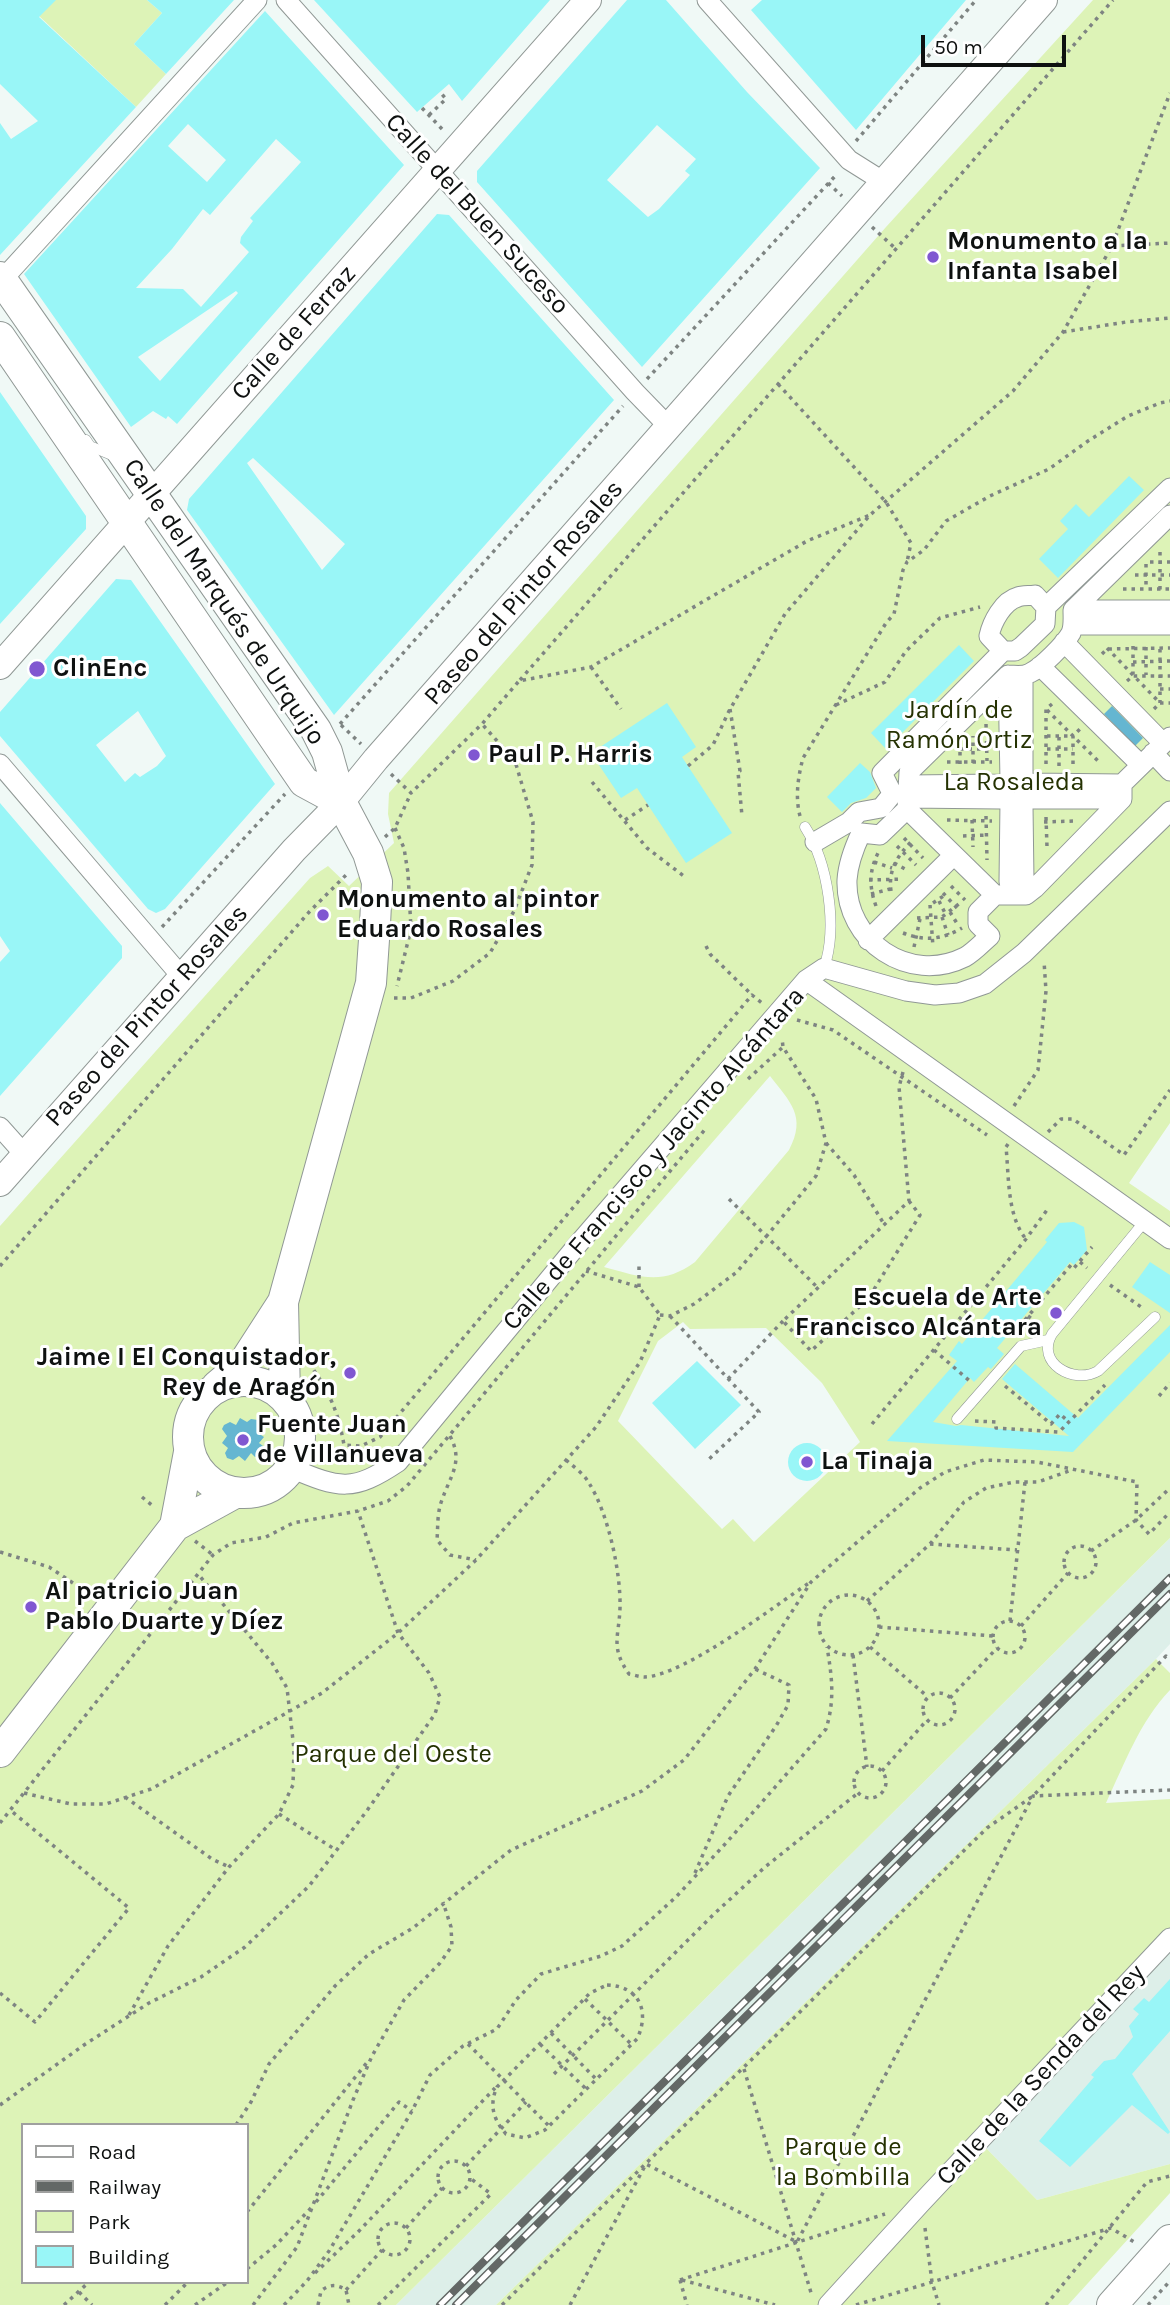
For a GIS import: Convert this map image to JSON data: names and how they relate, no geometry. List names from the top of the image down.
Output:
{
  "streets": {
    "main road": ["Calle de Ferraz", "Paseo del Pintor Rosales", "Calle del Marqués de Urquijo"],
    "street": ["Calle del Buen Suceso", "Calle de Francisco y Jacinto Alcántara", "Calle de la Senda del Rey"]
  },
  "crossings": [
    ["Calle del Buen Suceso", "Calle de Ferraz"],
    ["Calle del Buen Suceso", "Paseo del Pintor Rosales"],
    ["Calle de Ferraz", "Calle del Marqués de Urquijo"],
    ["Paseo del Pintor Rosales", "Calle del Marqués de Urquijo"]
  ],
  "parks": [
    "Jardín de Ramón Ortiz",
    "La Rosaleda",
    "Parque del Oeste",
    "Parque de la Bombilla"
  ],
  "places": [
    "Monumento a la Infanta Isabel",
    "ClinEnc",
    "Paul P. Harris",
    "Monumento al pintor Eduardo Rosales",
    "Escuela de Arte Francisco Alcántara",
    "Jaime I El Conquistador, Rey de Aragón",
    "Fuente Juan de Villanueva",
    "La Tinaja",
    "Al patricio Juan Pablo Duarte y Díez"
  ],
  "legend": [
    "Road",
    "Railway",
    "Park",
    "Building"
  ],
  "scale_bar": "50 m"
}
